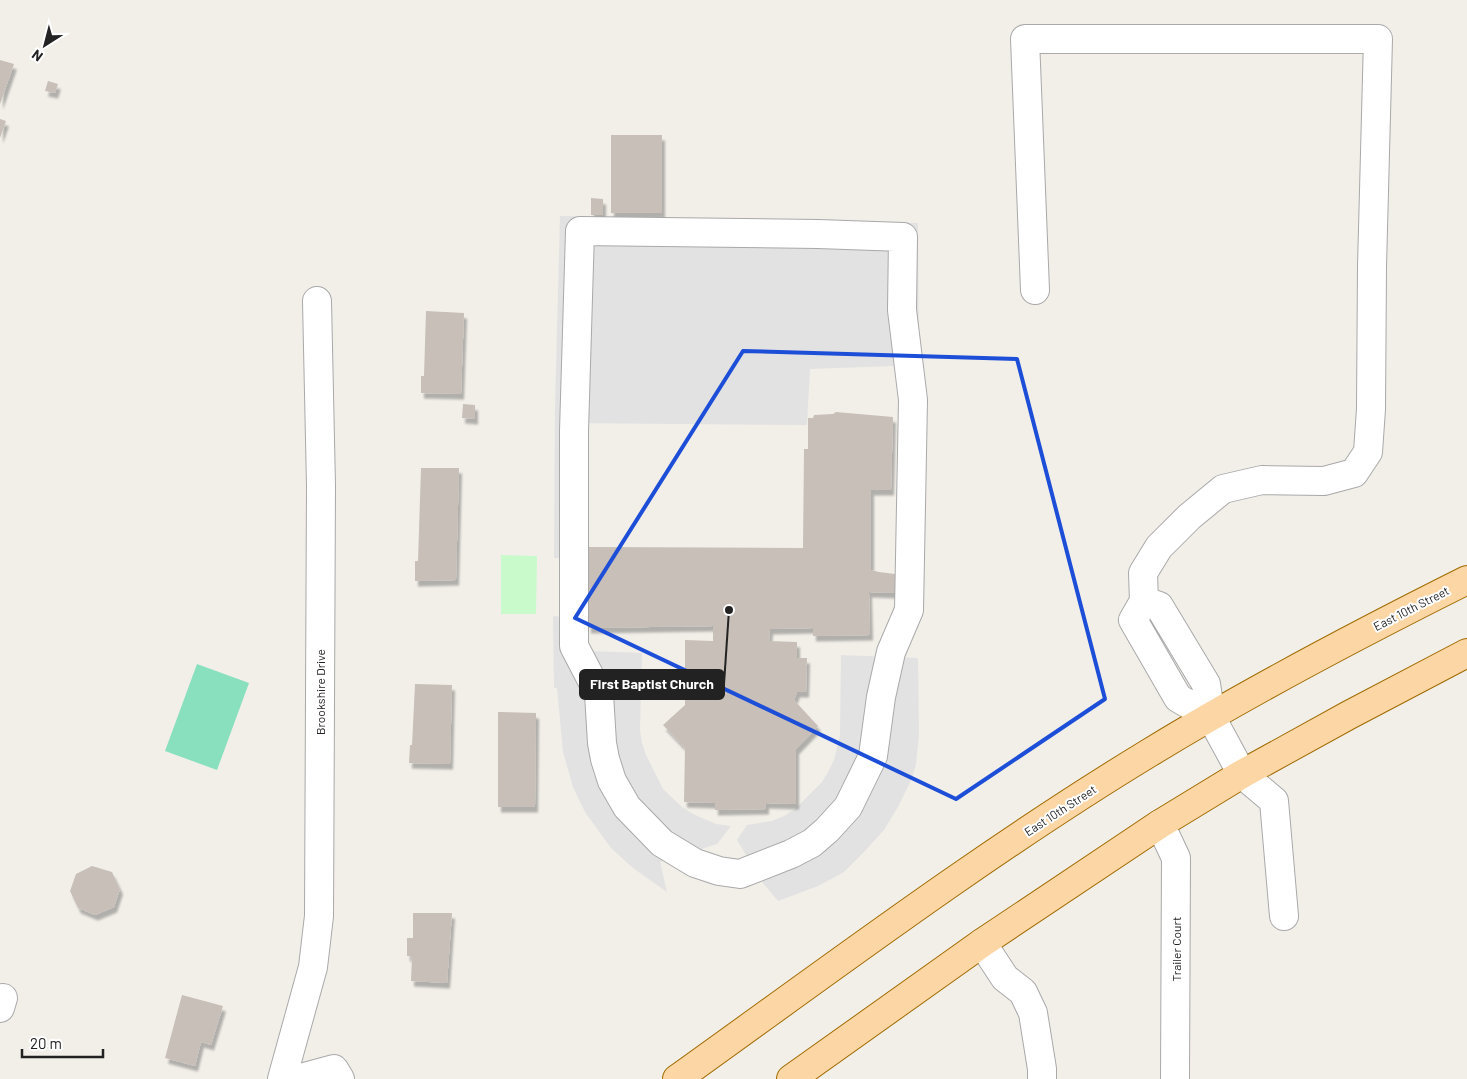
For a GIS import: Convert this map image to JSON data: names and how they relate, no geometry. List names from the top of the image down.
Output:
{
  "streets": {
    "main road": ["East 10th Street"],
    "street": ["Brookshire Drive", "Trailer Court"]
  },
  "places": ["First Baptist Church"],
  "scale_bar": "20 m",
  "north": "bottom left"
}
